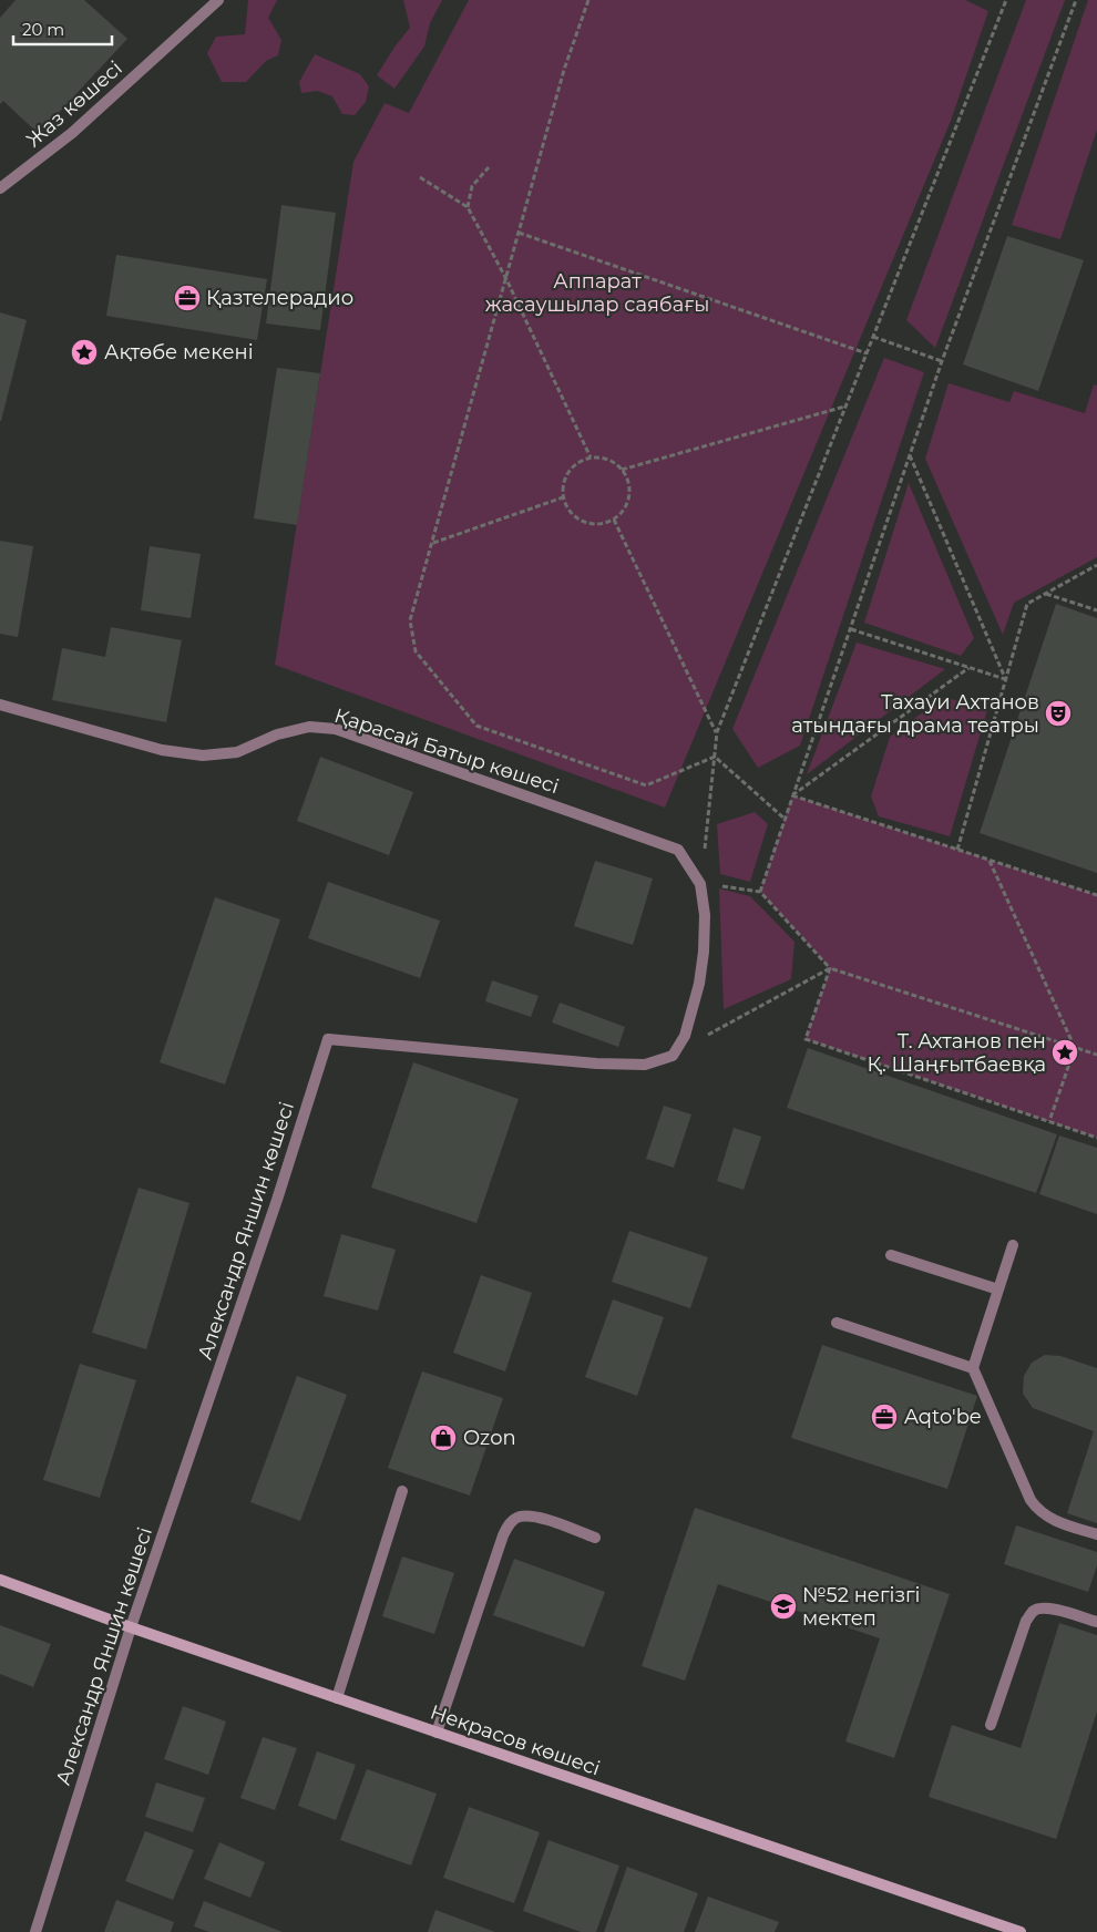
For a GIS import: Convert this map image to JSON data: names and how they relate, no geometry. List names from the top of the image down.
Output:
{
  "streets": {
    "main road": ["Некрасов көшесі"],
    "street": ["Жаз көшесі", "Қарасай Батыр көшесі", "Александр Яншин көшесі"]
  },
  "crossings": [
    ["Қарасай Батыр көшесі", "Александр Яншин көшесі"],
    ["Александр Яншин көшесі", "Некрасов көшесі"]
  ],
  "parks": ["Аппарат жасаушылар саябағы"],
  "places": {
    "office": ["Қазтелерадио", "Aqto'be"],
    "place": ["Ақтөбе мекені", "Т. Ахтанов пен Қ. Шаңғытбаевқа"],
    "theatre": ["Тахауи Ахтанов атындағы драма театры"],
    "shop": ["Ozon"],
    "school or university": ["№52 негізгі мектеп"]
  },
  "scale_bar": "20 m"
}
